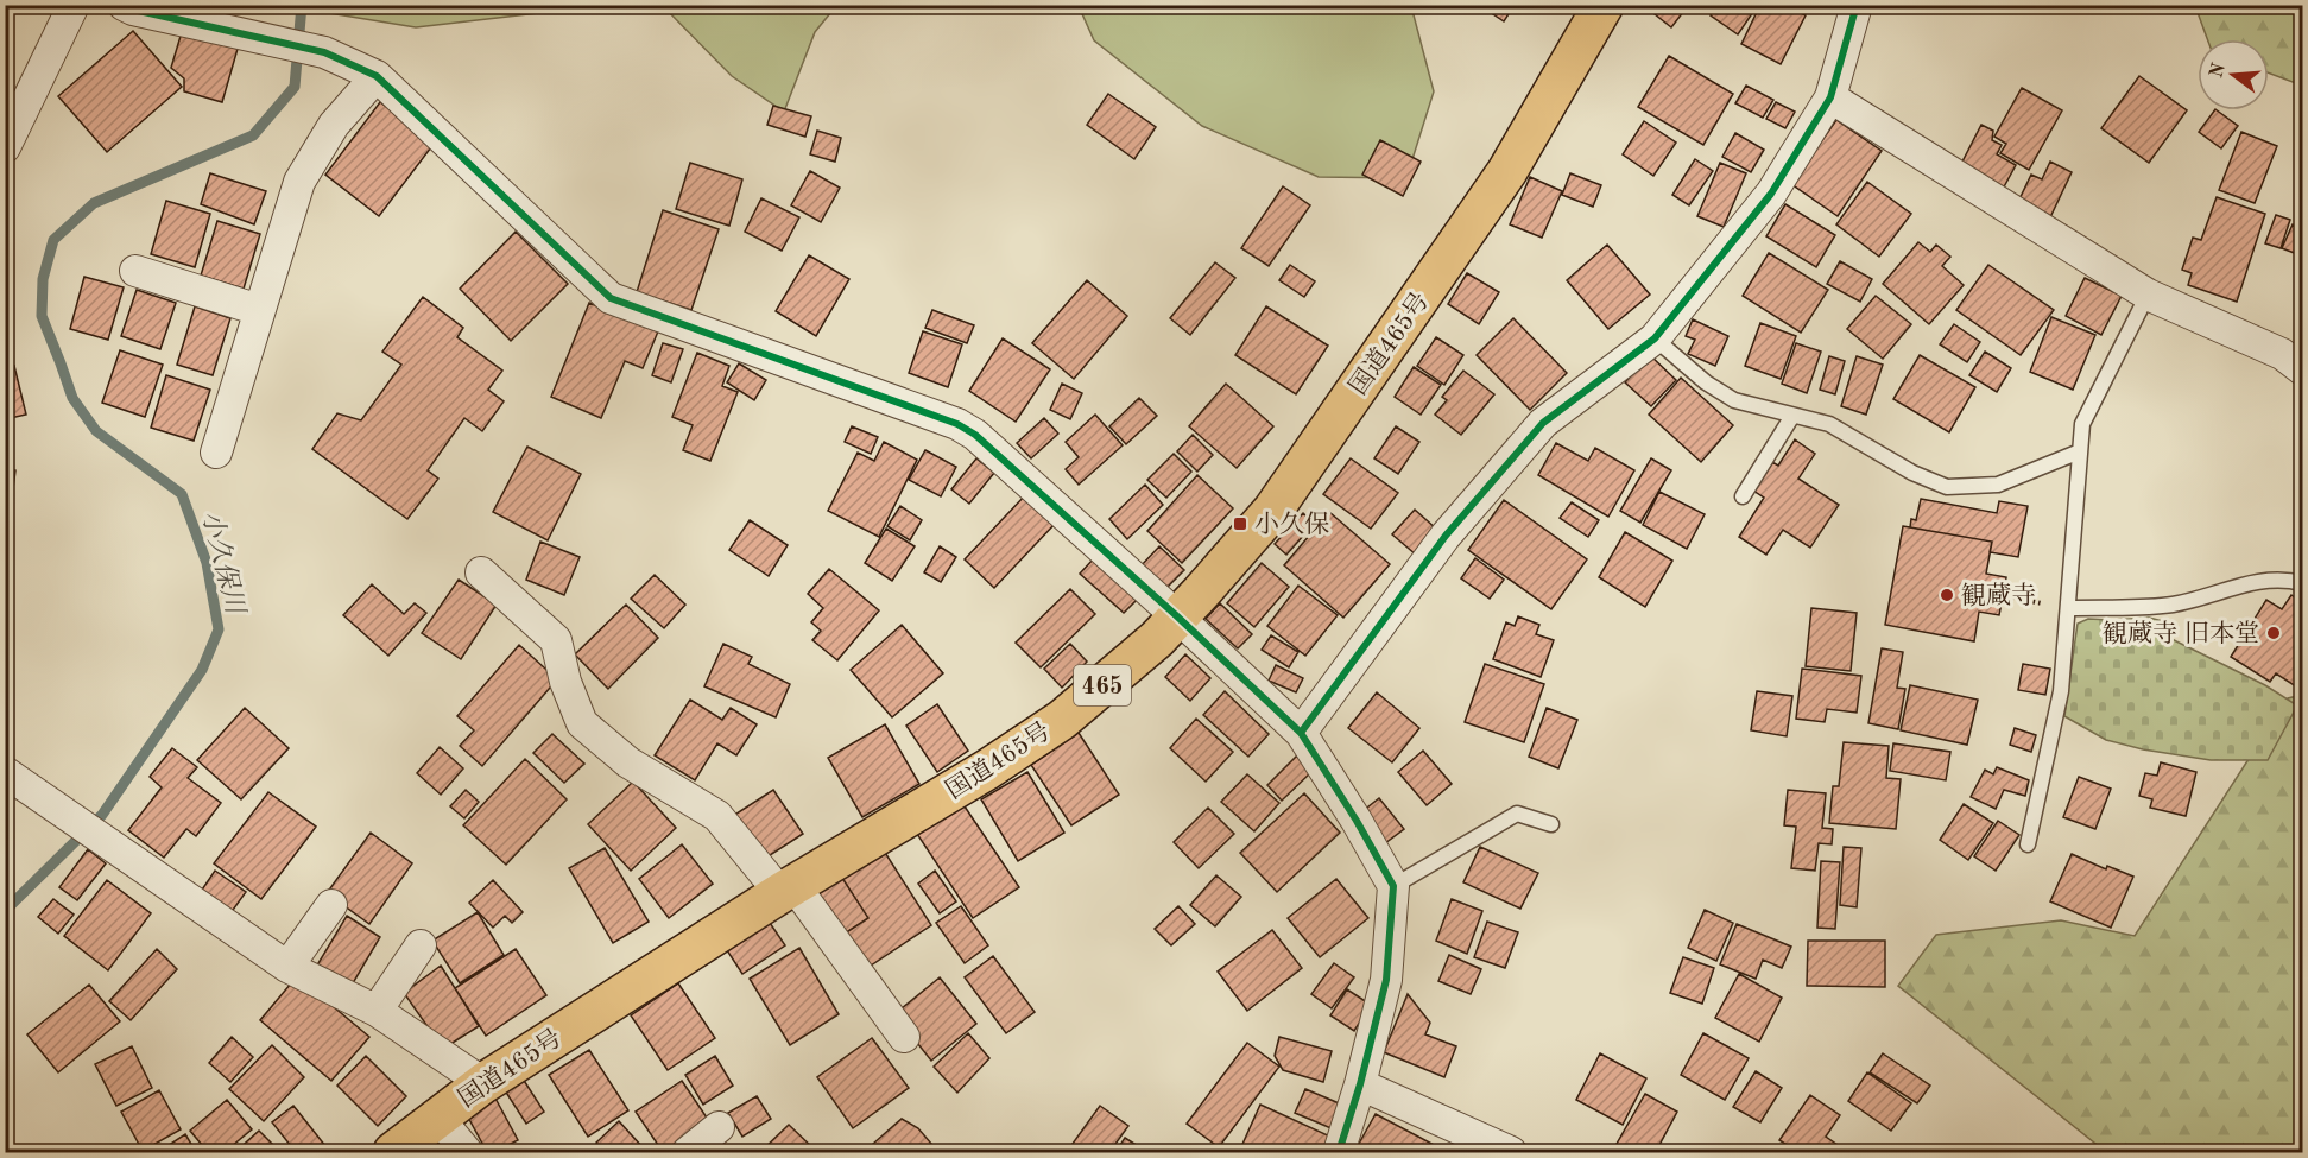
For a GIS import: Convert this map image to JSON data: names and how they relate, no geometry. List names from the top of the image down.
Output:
{
  "streets": {
    "highway": ["国道465号", "465"]
  },
  "water": ["小久保川"],
  "places": {
    "transit": ["小久保"],
    "other": ["観蔵寺", "観蔵寺 旧本堂"]
  },
  "north": "left"
}
